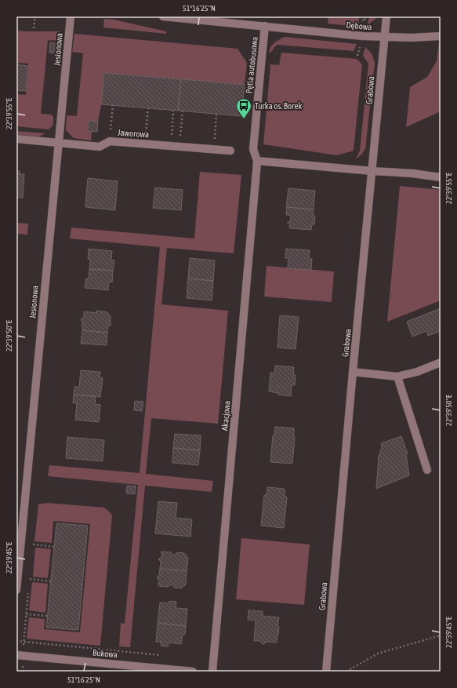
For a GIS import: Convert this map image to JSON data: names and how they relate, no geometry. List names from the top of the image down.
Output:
{
  "streets": {
    "street": [
      "Dębowa",
      "Jesionowa",
      "Pętla autobusowa",
      "Grabowa",
      "Jaworowa",
      "Akacjowa",
      "Bukowa"
    ]
  },
  "crossings": [
    ["Dębowa", "Pętla autobusowa"],
    ["Dębowa", "Grabowa"],
    ["Jesionowa", "Jaworowa"],
    ["Pętla autobusowa", "Akacjowa"]
  ],
  "places": {
    "bus stop": ["Turka os. Borek"]
  },
  "coordinates": [
    "51°16'25\"N",
    "22°39'55\"E",
    "22°39'50\"E",
    "22°39'45\"E"
  ]
}
